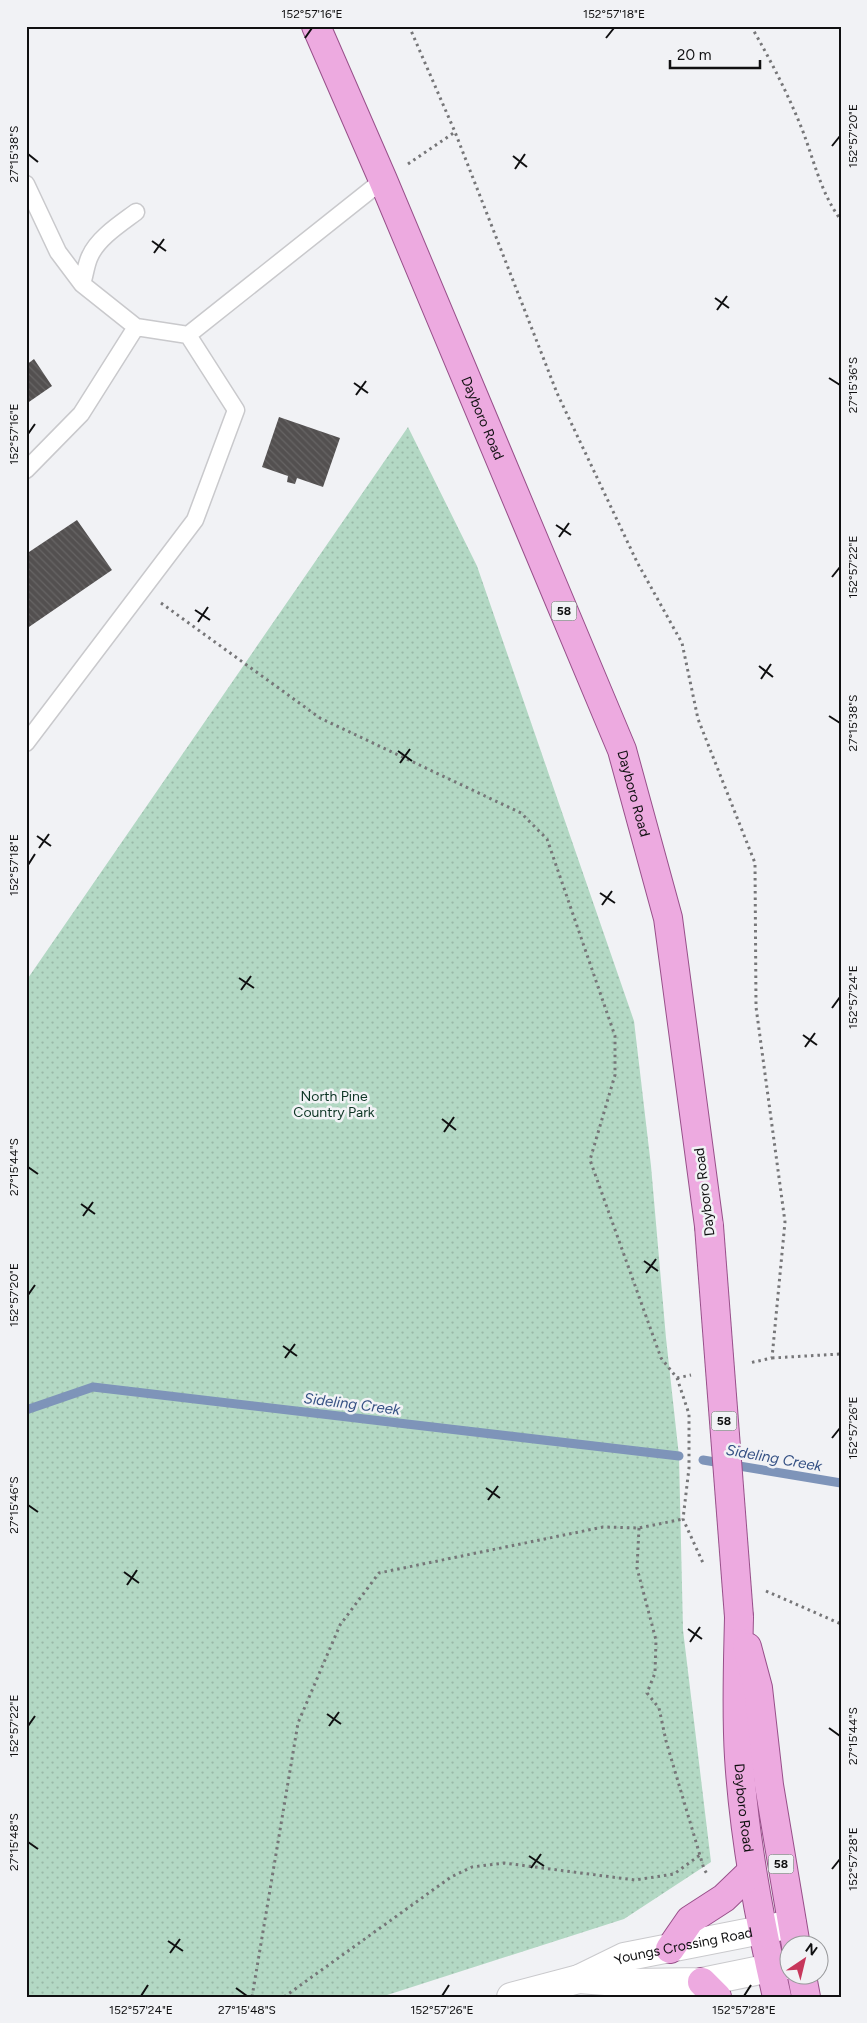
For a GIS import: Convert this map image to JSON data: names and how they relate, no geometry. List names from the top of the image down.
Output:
{
  "streets": {
    "main road": ["Dayboro Road", "58", "Youngs Crossing Road"]
  },
  "crossings": [
    ["Dayboro Road", "Youngs Crossing Road"]
  ],
  "water": ["Sideling Creek"],
  "parks": ["North Pine Country Park"],
  "scale_bar": "20 m",
  "north": "top right",
  "coordinates": [
    "152°57'16\"E",
    "152°57'18\"E",
    "152°57'20\"E",
    "27°15'38\"S",
    "27°15'36\"S",
    "152°57'22\"E",
    "152°57'24\"E",
    "27°15'44\"S",
    "152°57'26\"E",
    "27°15'46\"S",
    "27°15'48\"S",
    "152°57'28\"E"
  ]
}
